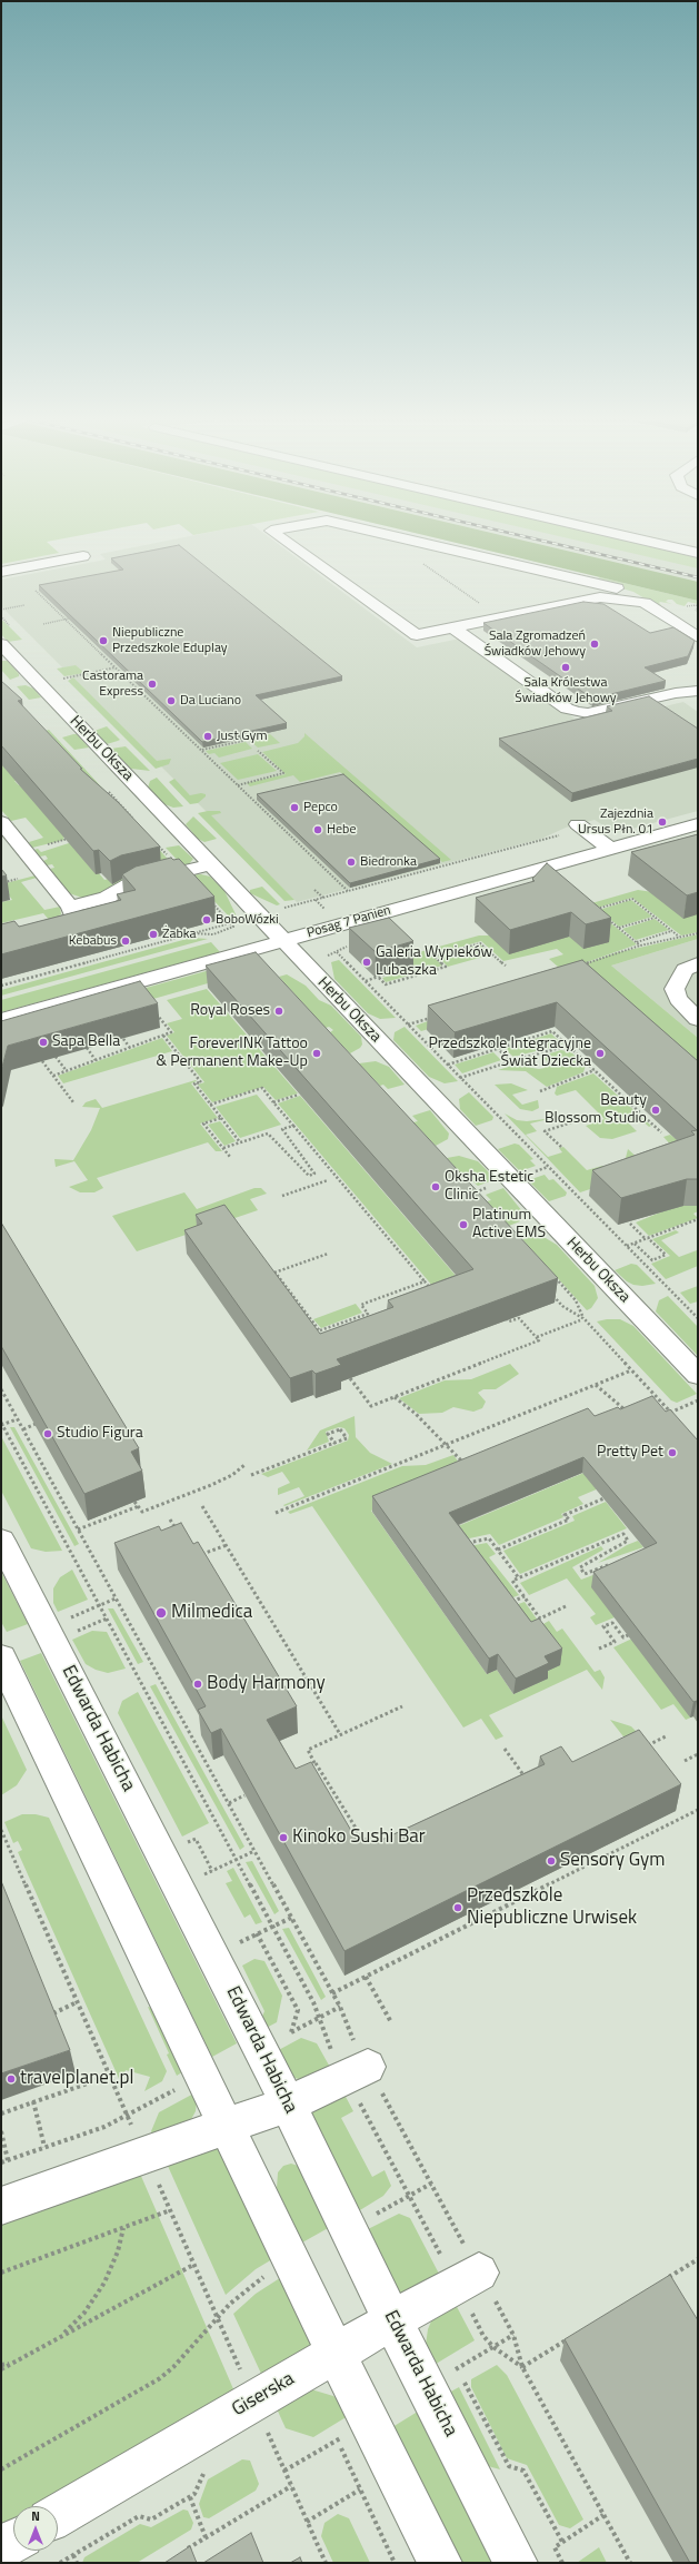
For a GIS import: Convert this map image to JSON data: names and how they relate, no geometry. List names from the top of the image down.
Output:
{
  "streets": {
    "street": [
      "Herbu Oksza",
      "Posag 7 Panien",
      "Edwarda Habicha",
      "Giserska"
    ]
  },
  "crossings": [
    ["Herbu Oksza", "Posag 7 Panien"],
    ["Edwarda Habicha", "Giserska"]
  ],
  "places": [
    "Niepubliczne Przedszkole Eduplay",
    "Sala Zgromadzeń Świadków Jehowy",
    "Sala Królestwa Świadków Jehowy",
    "Castorama Express",
    "Da Luciano",
    "Just Gym",
    "Pepco",
    "Zajezdnia Ursus Płn. 01",
    "Hebe",
    "Biedronka",
    "BoboWózki",
    "Żabka",
    "Kebabus",
    "Galeria Wypieków Lubaszka",
    "Royal Roses",
    "Sapa Bella",
    "ForeverINK Tattoo & Permanent Make-Up",
    "Przedszkole Integracyjne Świat Dziecka",
    "Beauty Blossom Studio",
    "Oksha Estetic Clinic",
    "Platinum Active EMS",
    "Studio Figura",
    "Pretty Pet",
    "Milmedica",
    "Body Harmony",
    "Kinoko Sushi Bar",
    "Sensory Gym",
    "Przedszkole Niepubliczne Urwisek",
    "travelplanet.pl"
  ],
  "north": "top"
}
